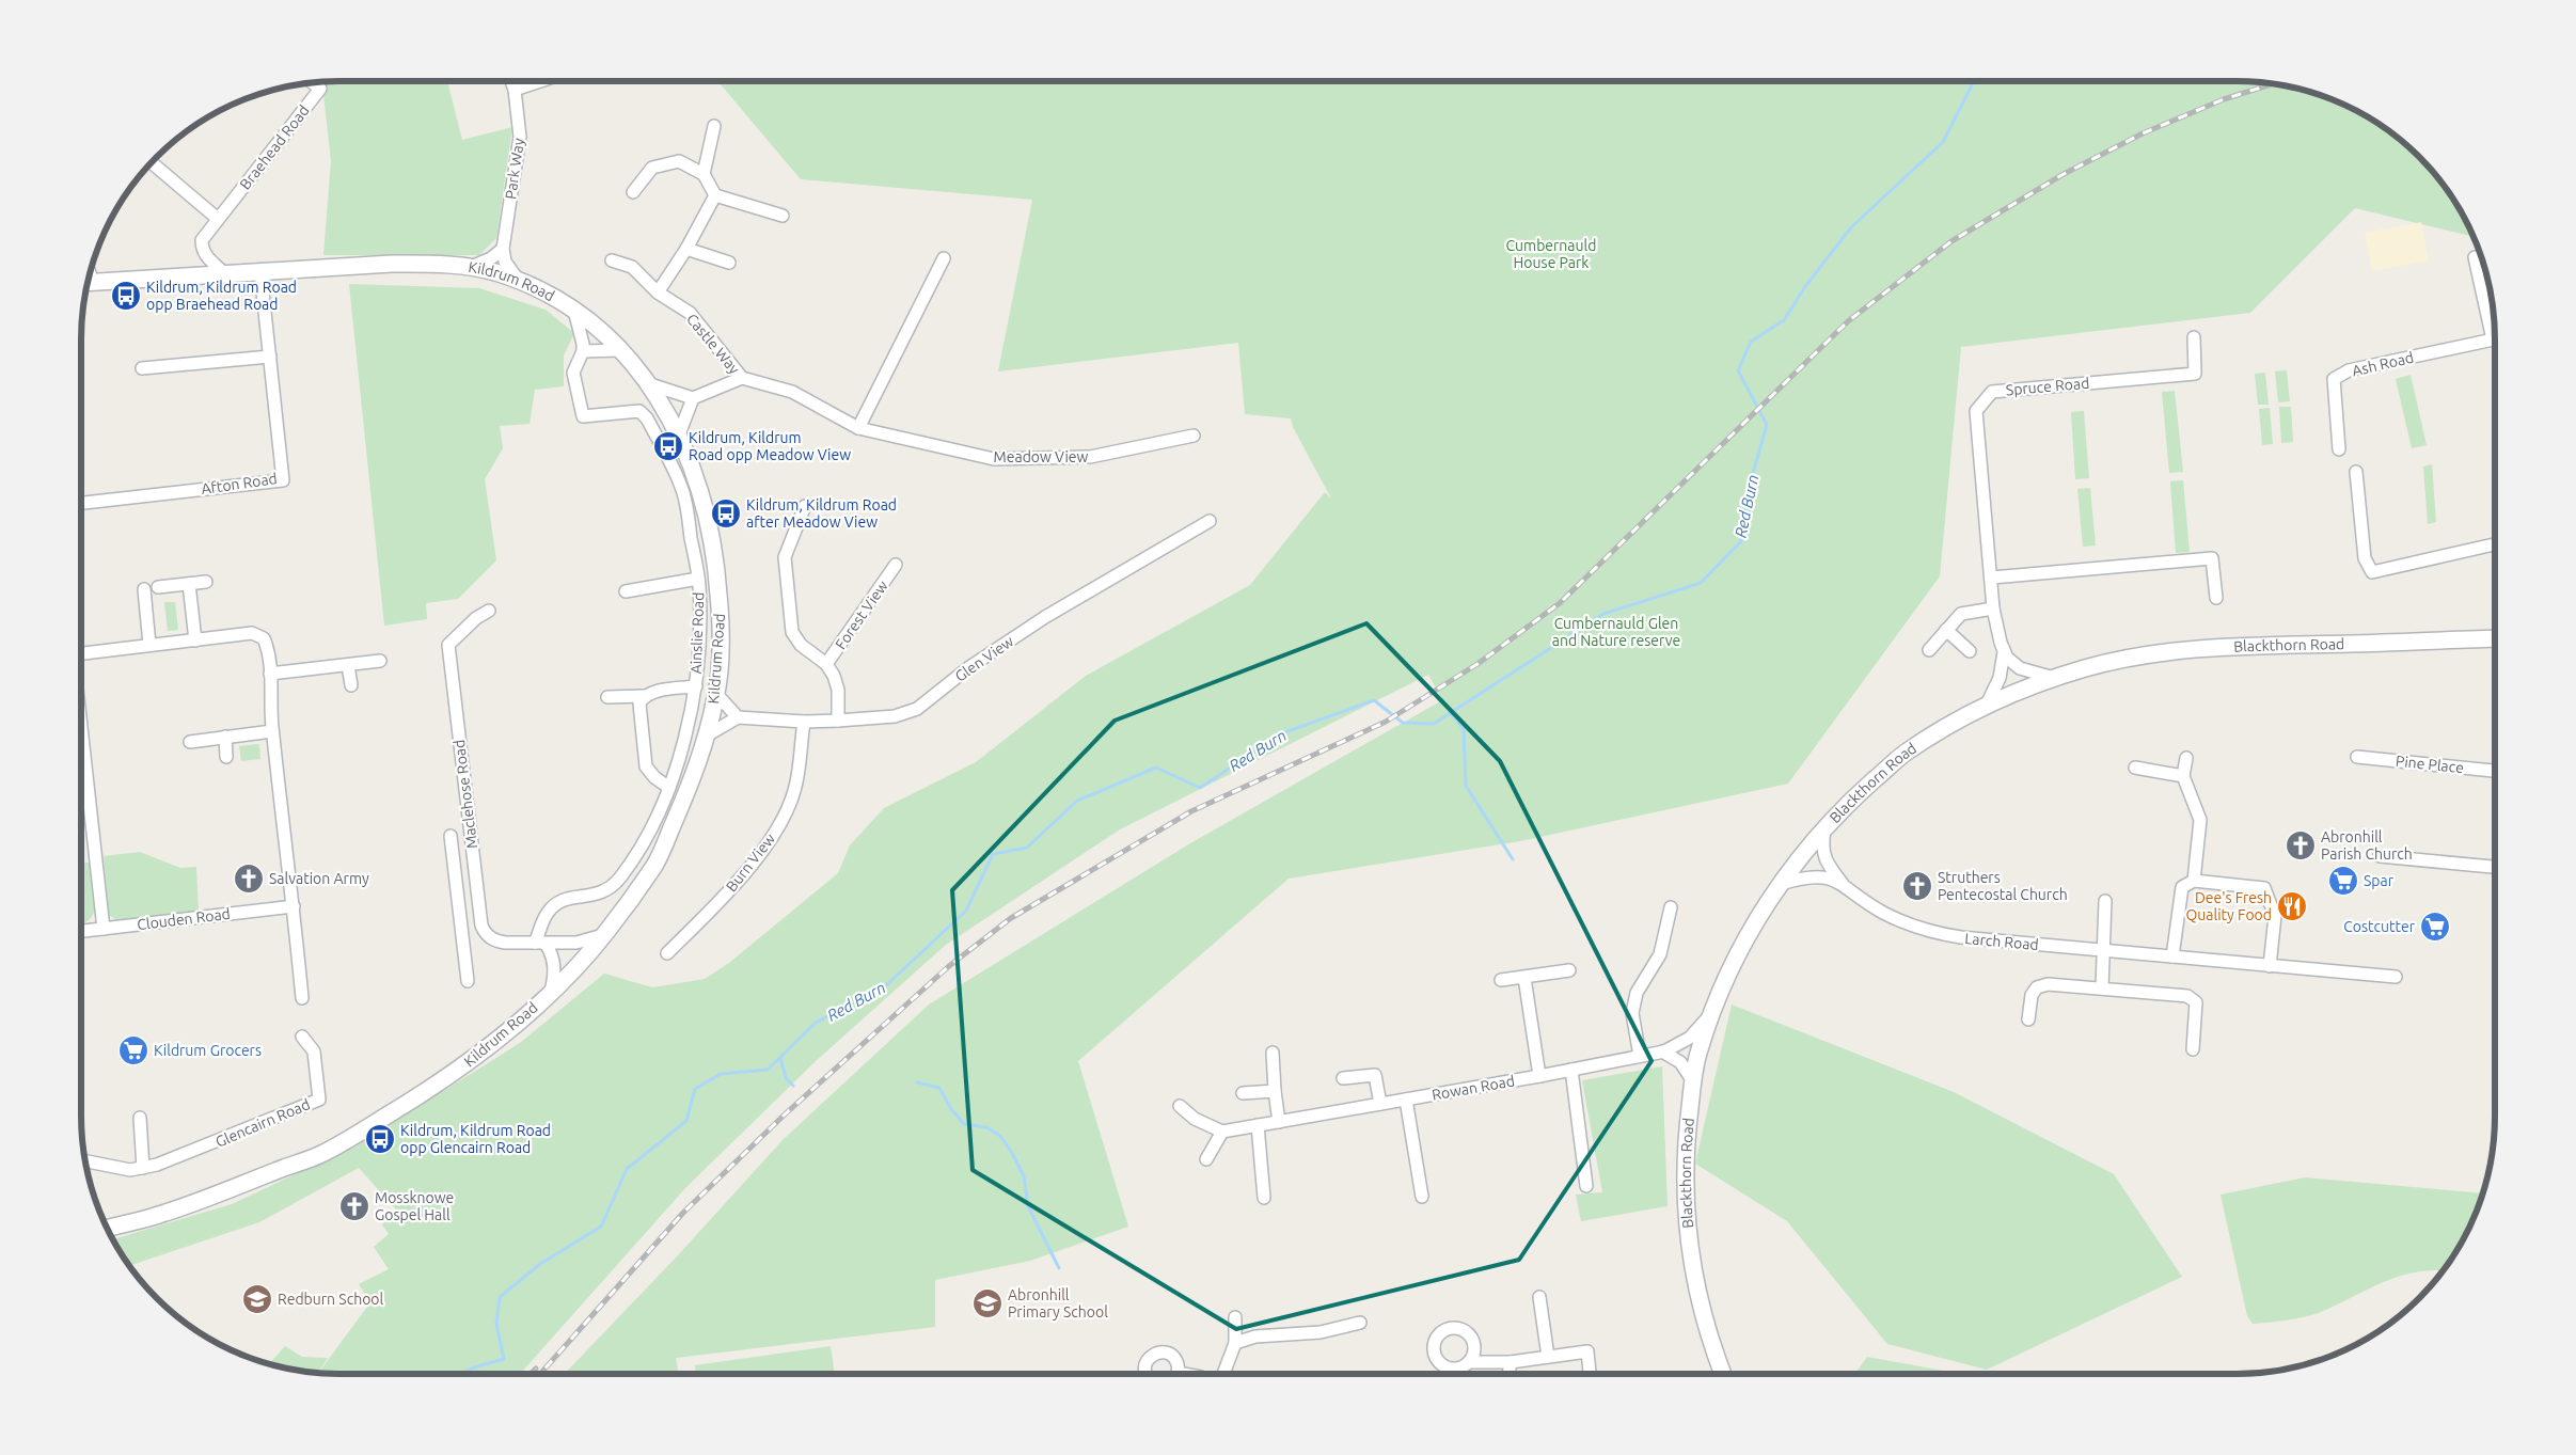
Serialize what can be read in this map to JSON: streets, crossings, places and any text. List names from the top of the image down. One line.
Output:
{"streets":{"street":["Braehead Road","Park Way","Kildrum Road","Castle Way","Ash Road","Spruce Road","Meadow View","Afton Road","Forest View","Ainslie Road","Blackthorn Road","Glen View","Pine Place","Maclehose Road","Burn View","Clouden Road","Larch Road","Rowan Road","Glencairn Road"]},"crossings":[["Braehead Road","Kildrum Road"],["Kildrum Road","Afton Road"],["Kildrum Road","Ainslie Road"],["Kildrum Road","Maclehose Road"],["Castle Way","Meadow View"],["Spruce Road","Blackthorn Road"],["Forest View","Glen View"],["Ainslie Road","Maclehose Road"],["Blackthorn Road","Larch Road"],["Blackthorn Road","Rowan Road"],["Glen View","Burn View"]],"water":["Red Burn"],"parks":["Cumbernauld House Park","Cumbernauld Glen and Nature reserve"],"places":{"bus stop":["Kildrum, Kildrum Road opp Braehead Road","Kildrum, Kildrum Road opp Meadow View","Kildrum, Kildrum Road after Meadow View","Kildrum, Kildrum Road opp Glencairn Road"],"church":["Abronhill Parish Church","Salvation Army","Struthers Pentecostal Church","Mossknowe Gospel Hall"],"supermarket":["Spar","Costcutter","Kildrum Grocers"],"restaurant":["Dee's Fresh Quality Food"],"school or university":["Redburn School","Abronhill Primary School"]}}
